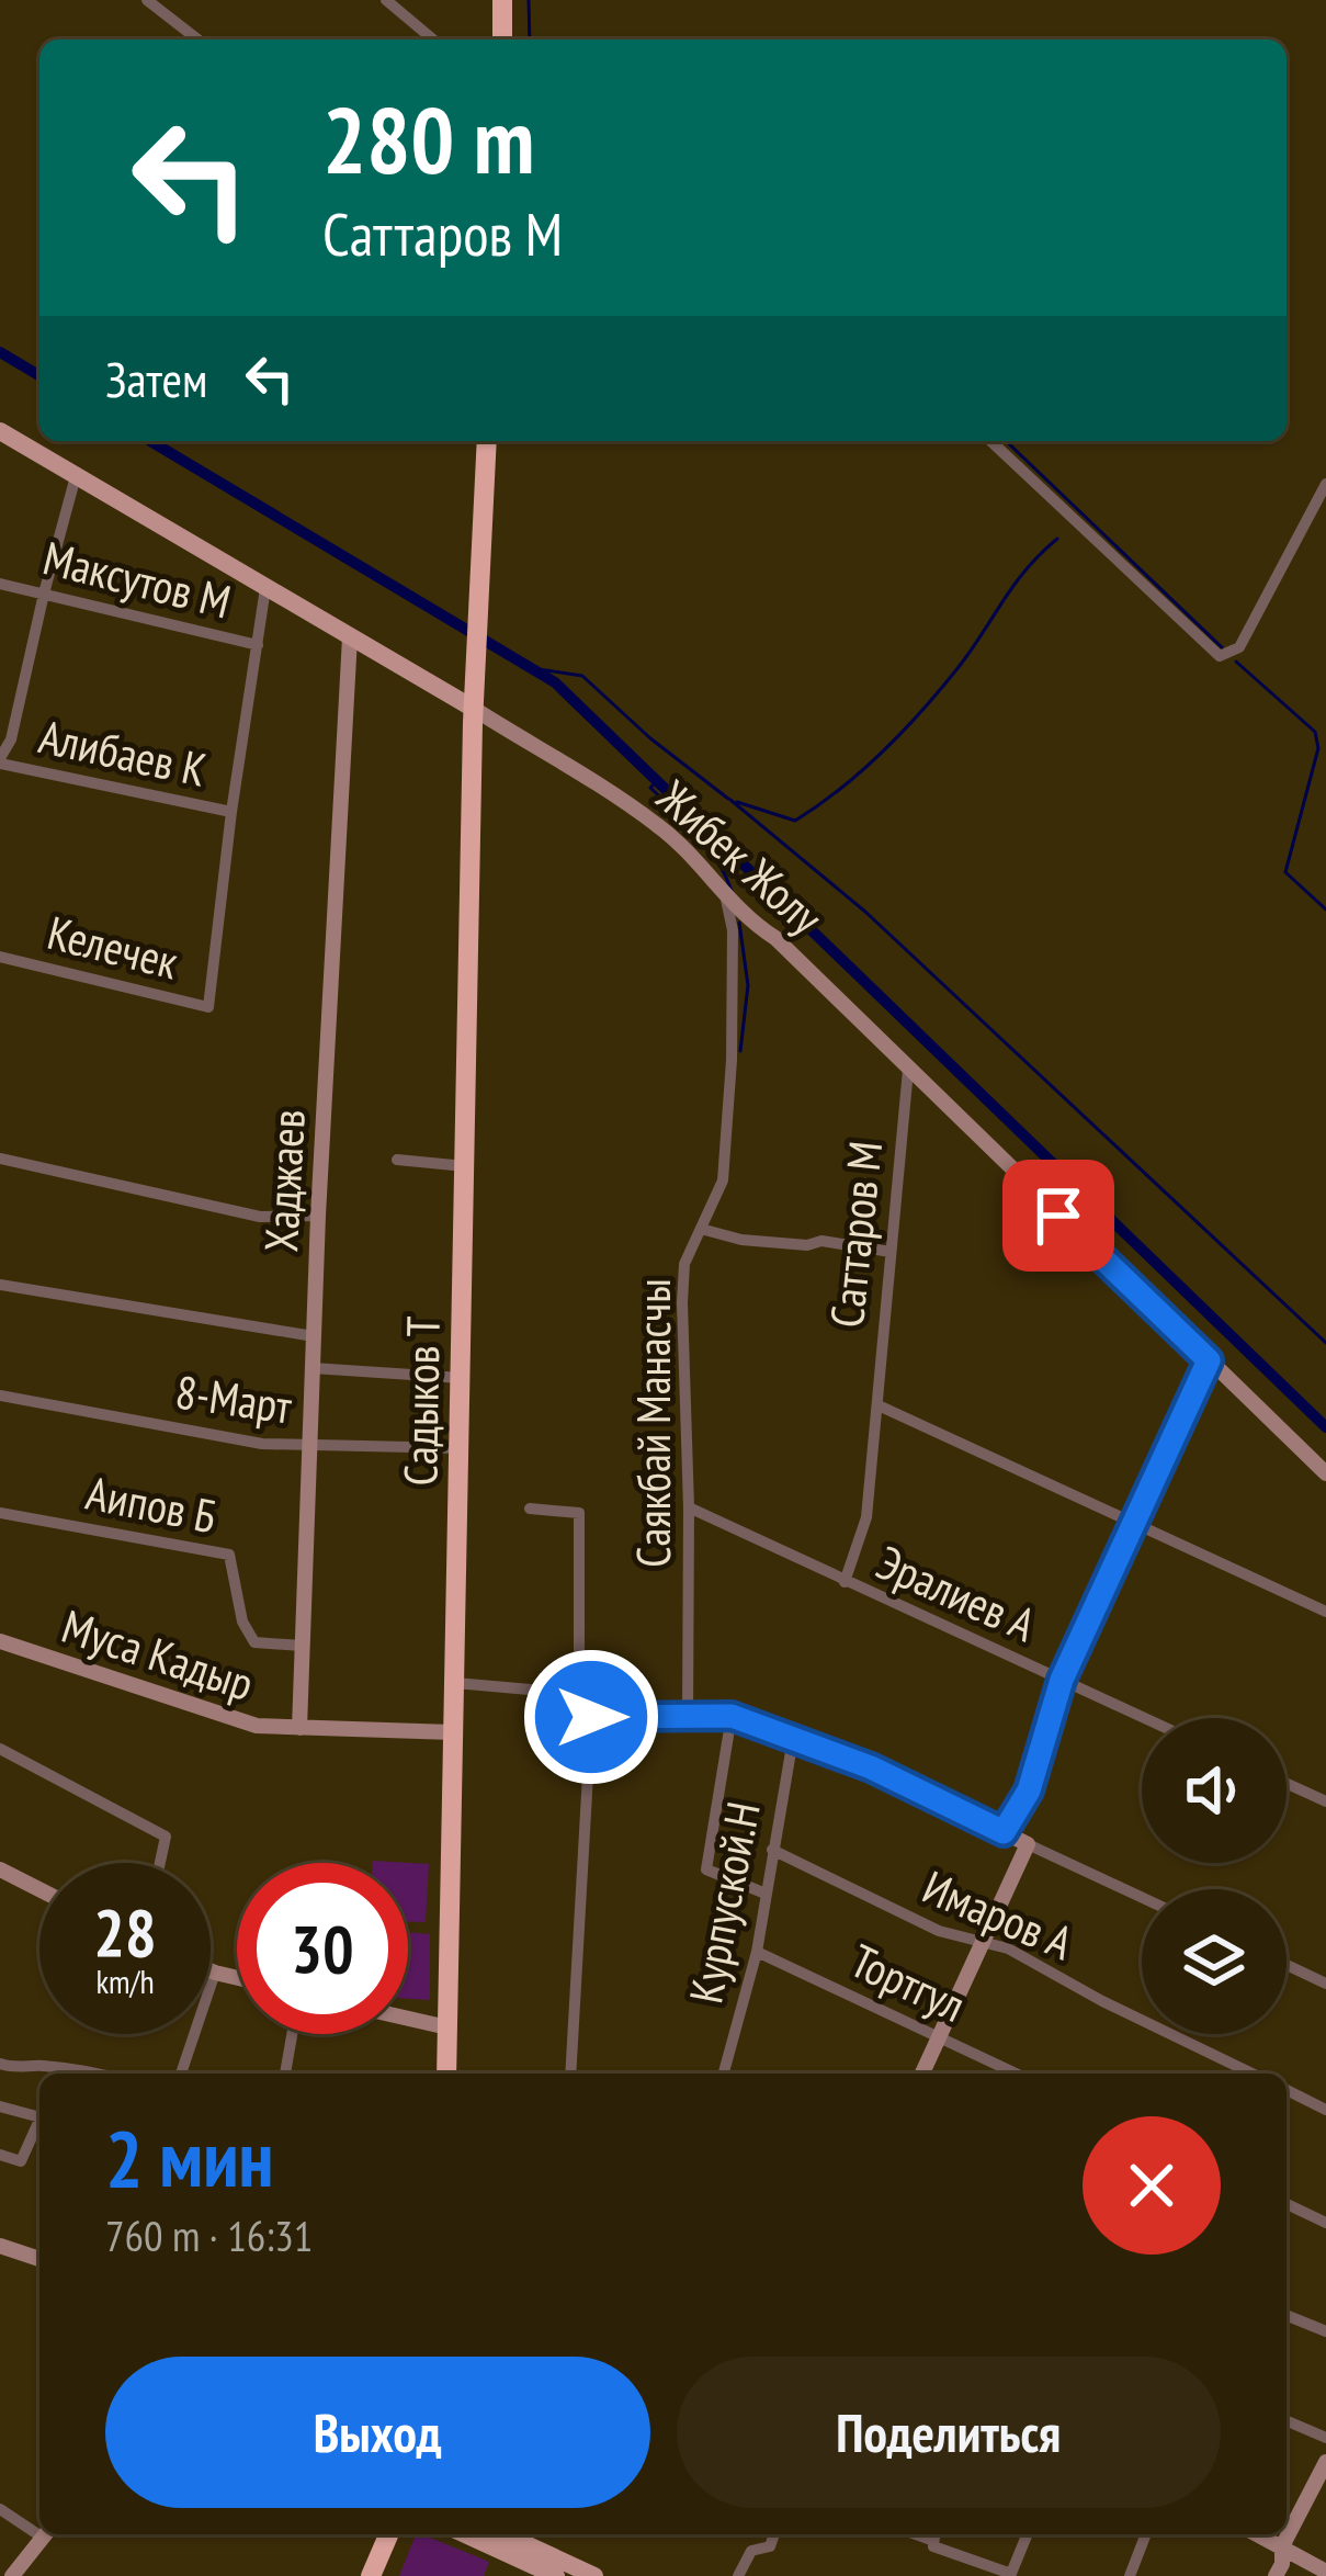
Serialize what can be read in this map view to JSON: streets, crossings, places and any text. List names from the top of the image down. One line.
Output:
{"streets":{"highway":["Садыков Т"],"main road":["Жибек Жолу"],"street":["Максутов М","Алибаев К","Келечек","Хаджаев","Саттаров М","8-Март","Саякбай Манасчы","Аипов Б","Эралиев А","Муса Кадыр","Курпуской.Н","Имаров А","Тортгул"]},"crossings":[["Алибаев К","Келечек"],["Жибек Жолу","Хаджаев"],["Жибек Жолу","Саттаров М"],["Жибек Жолу","Садыков Т"],["Жибек Жолу","Саякбай Манасчы"],["Хаджаев","8-Март"],["Хаджаев","Аипов Б"],["Хаджаев","Муса Кадыр"],["Саттаров М","Эралиев А"],["8-Март","Садыков Т"],["Садыков Т","Муса Кадыр"],["Саякбай Манасчы","Эралиев А"],["Курпуской.Н","Имаров А"],["Курпуской.Н","Тортгул"]],"page":{"turn":["280 m","Саттаров М"],"then":"Затем","speed":"28 km/h","limit":"30","heading":["2 мин","760 m · 16:31"],"buttons":["Выход","Поделиться"]}}
